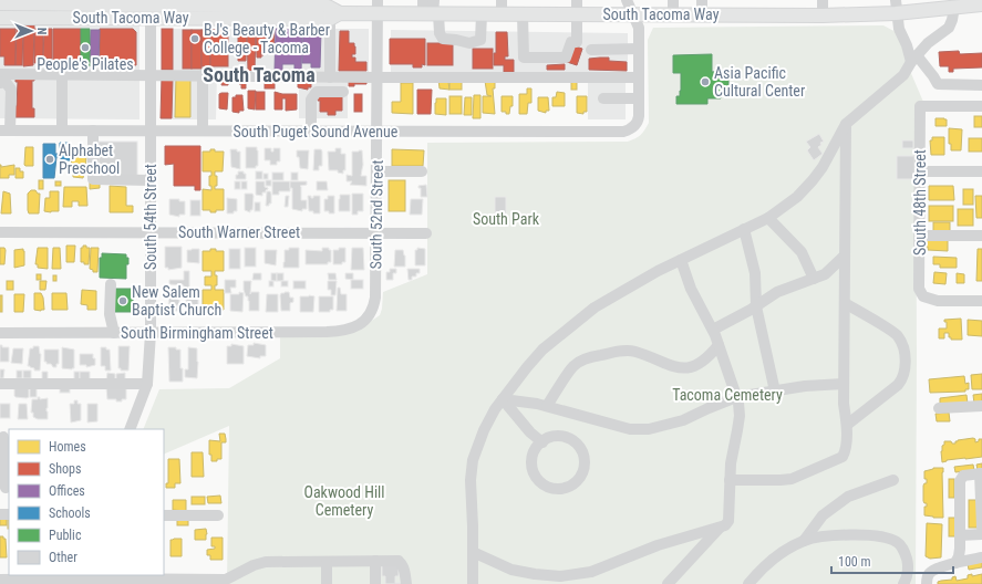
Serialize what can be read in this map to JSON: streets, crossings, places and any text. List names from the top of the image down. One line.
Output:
{"streets":{"main road":["South Tacoma Way"],"street":["South Puget Sound Avenue","South 48th Street","South 52nd Street","South 54th Street","South Warner Street","South Birmingham Street"]},"crossings":[["South Tacoma Way","South 52nd Street"],["South Tacoma Way","South 54th Street"],["South Puget Sound Avenue","South 52nd Street"],["South Puget Sound Avenue","South 54th Street"],["South 52nd Street","South Warner Street"],["South 52nd Street","South Birmingham Street"],["South 54th Street","South Warner Street"],["South 54th Street","South Birmingham Street"]],"districts":["South Tacoma"],"parks":["South Park","Tacoma Cemetery","Oakwood Hill Cemetery"],"places":["BJ's Beauty & Barber College - Tacoma","People's Pilates","Asia Pacific Cultural Center","Alphabet Preschool","New Salem Baptist Church"],"legend":["Homes","Shops","Offices","Schools","Public","Other"],"scale_bar":"100 m","north":"right"}
